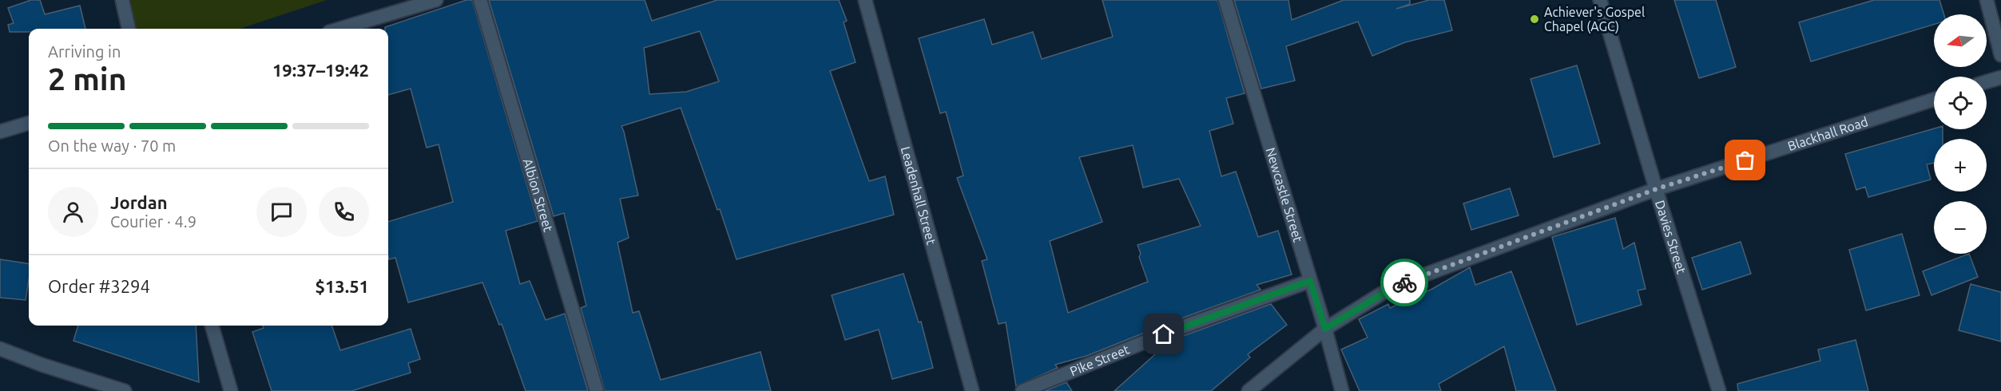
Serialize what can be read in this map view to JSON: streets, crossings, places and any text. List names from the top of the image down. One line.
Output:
{"streets":{"street":["Blackhall Road","Albion Street","Leadenhall Street","Newcastle Street","Davies Street","Pike Street"]},"crossings":[["Blackhall Road","Newcastle Street"],["Blackhall Road","Davies Street"],["Newcastle Street","Pike Street"]],"places":["Achiever's Gospel Chapel (AGC)"],"north":"left","page":{"map_buttons":["+","−"],"heading":["2 min","Arriving in","19:37–19:42"],"panel":["Jordan","Courier · 4.9","Order #3294","$13.51"],"bar":"On the way · 70 m"}}
